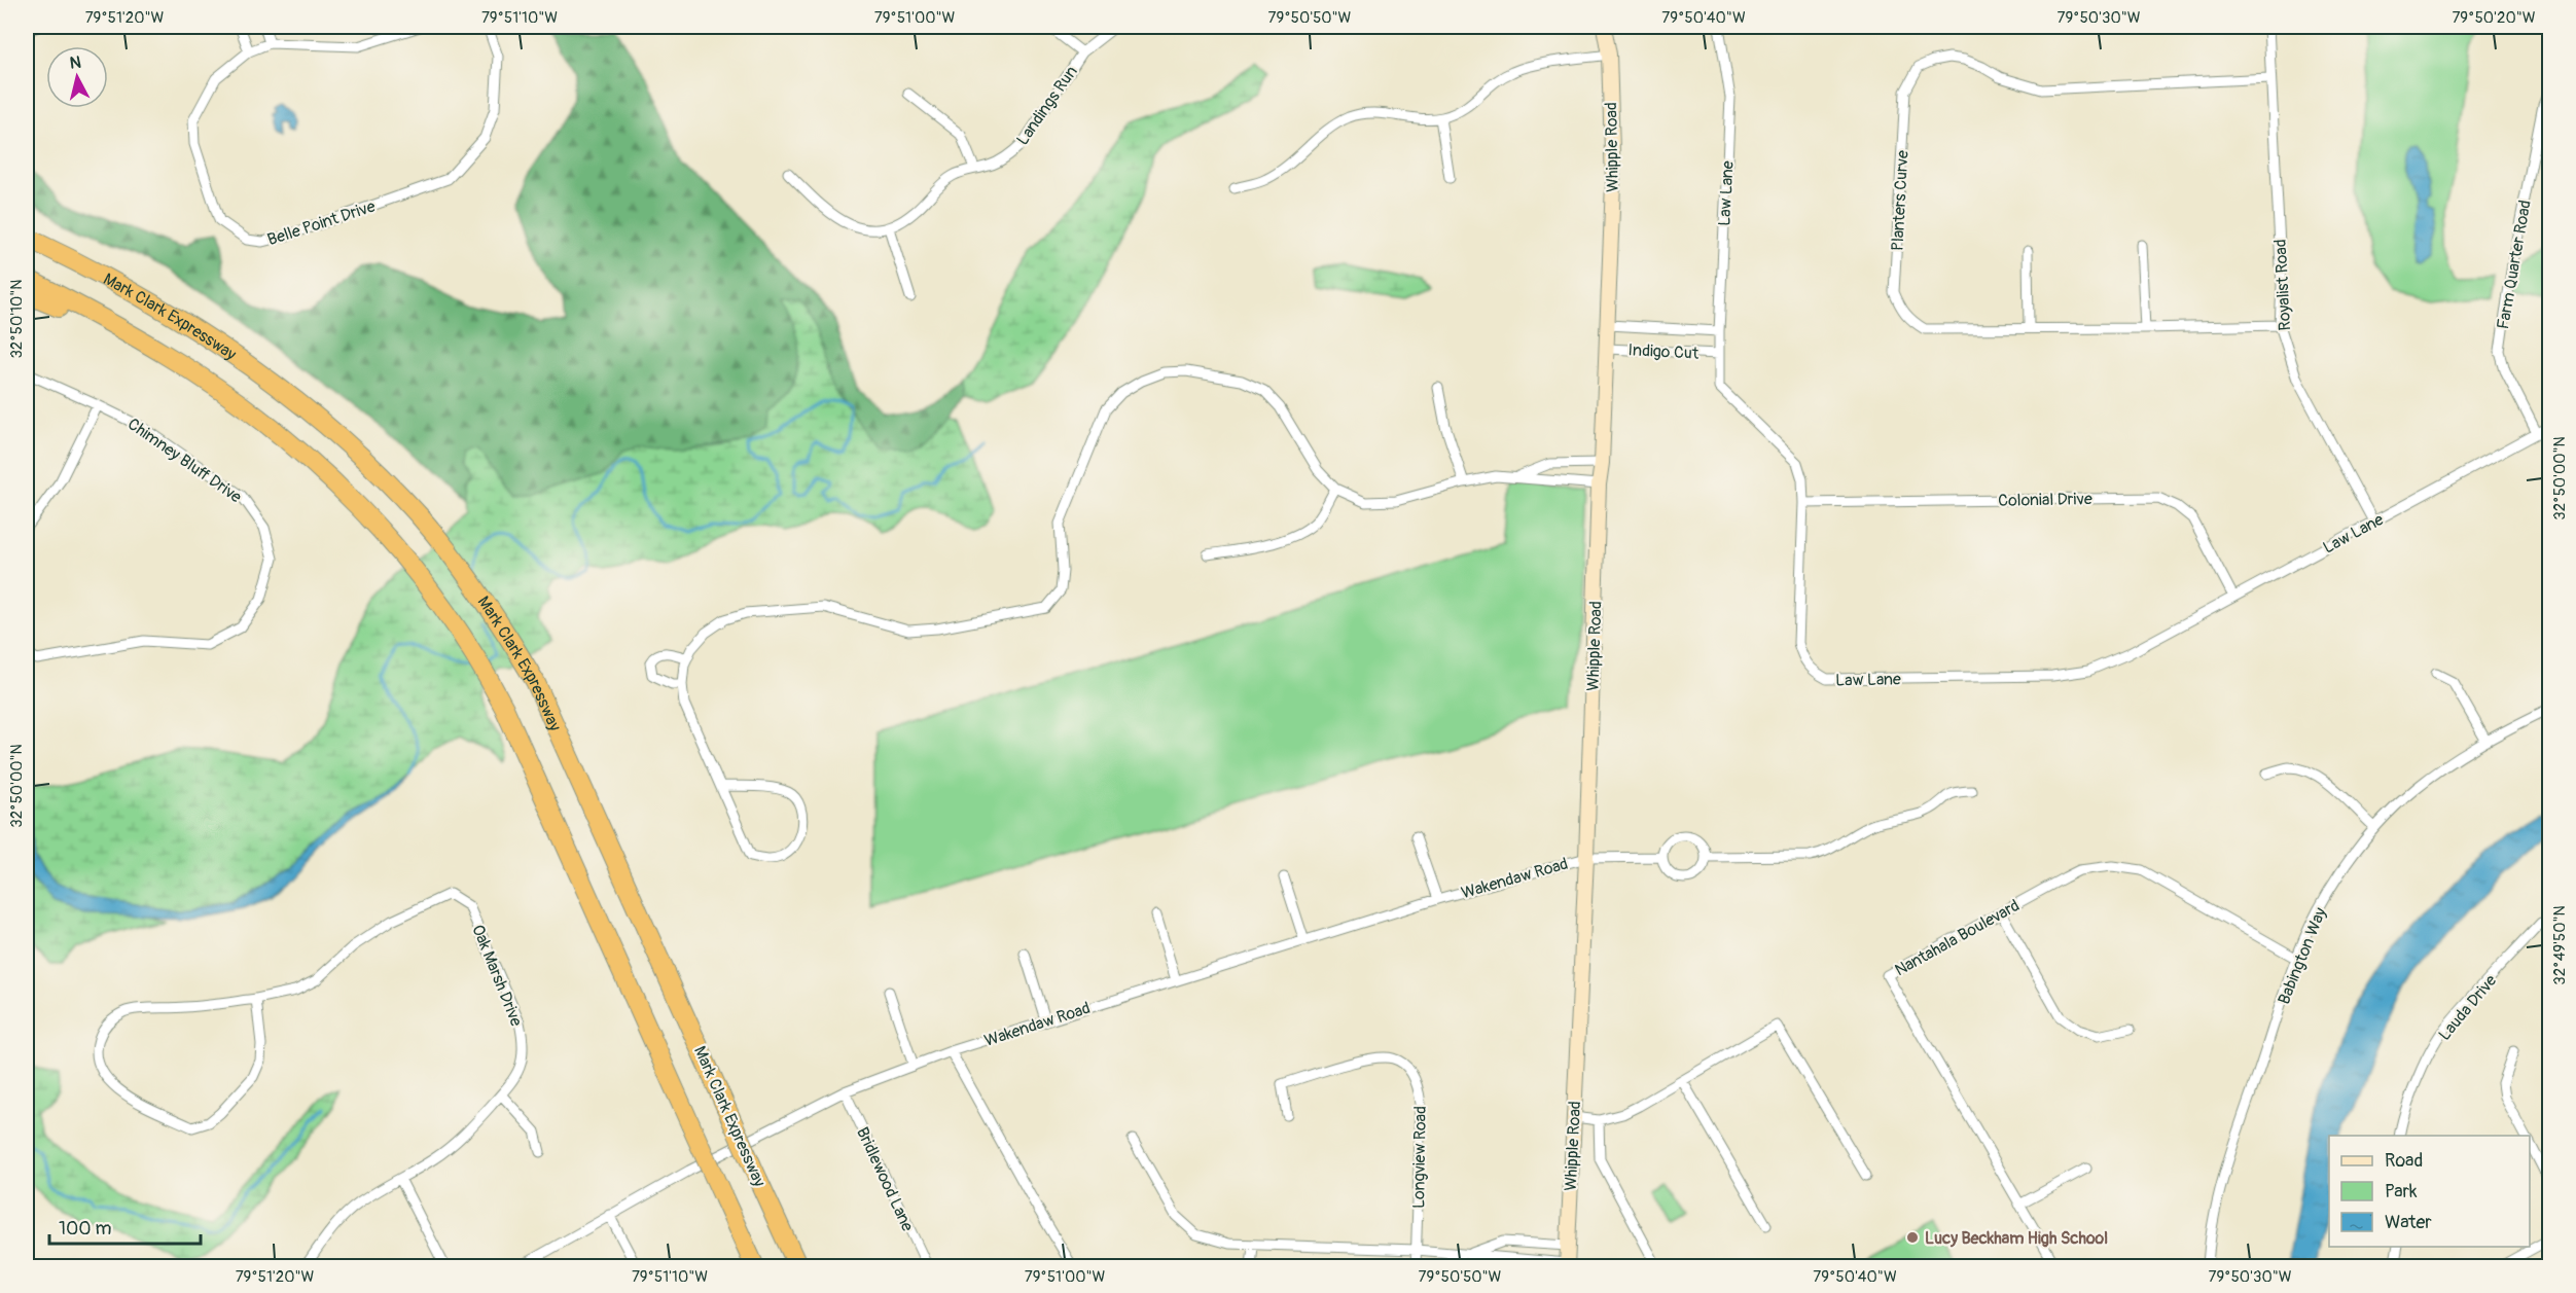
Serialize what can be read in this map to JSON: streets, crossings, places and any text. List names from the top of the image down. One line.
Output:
{"streets":{"highway":["Mark Clark Expressway"],"main road":["Whipple Road"],"street":["Landings Run","Law Lane","Planters Curve","Belle Point Drive","Farm Quarter Road","Royalist Road","Indigo Cut","Chimney Bluff Drive","Colonial Drive","Wakendaw Road","Nantahala Boulevard","Babington Way","Oak Marsh Drive","Lauda Drive","Longview Road","Bridlewood Lane"]},"crossings":[["Whipple Road","Indigo Cut"],["Whipple Road","Wakendaw Road"],["Law Lane","Farm Quarter Road"],["Law Lane","Royalist Road"],["Law Lane","Indigo Cut"],["Law Lane","Colonial Drive"],["Planters Curve","Royalist Road"],["Wakendaw Road","Bridlewood Lane"],["Nantahala Boulevard","Babington Way"]],"places":["Lucy Beckham High School"],"legend":["Road","Park","Water"],"scale_bar":"100 m","north":"top","coordinates":["79°51'20\"W","79°51'10\"W","79°51'00\"W","79°50'50\"W","79°50'40\"W","79°50'30\"W","79°50'20\"W","32°50'10\"N","32°50'00\"N","32°49'50\"N"]}
